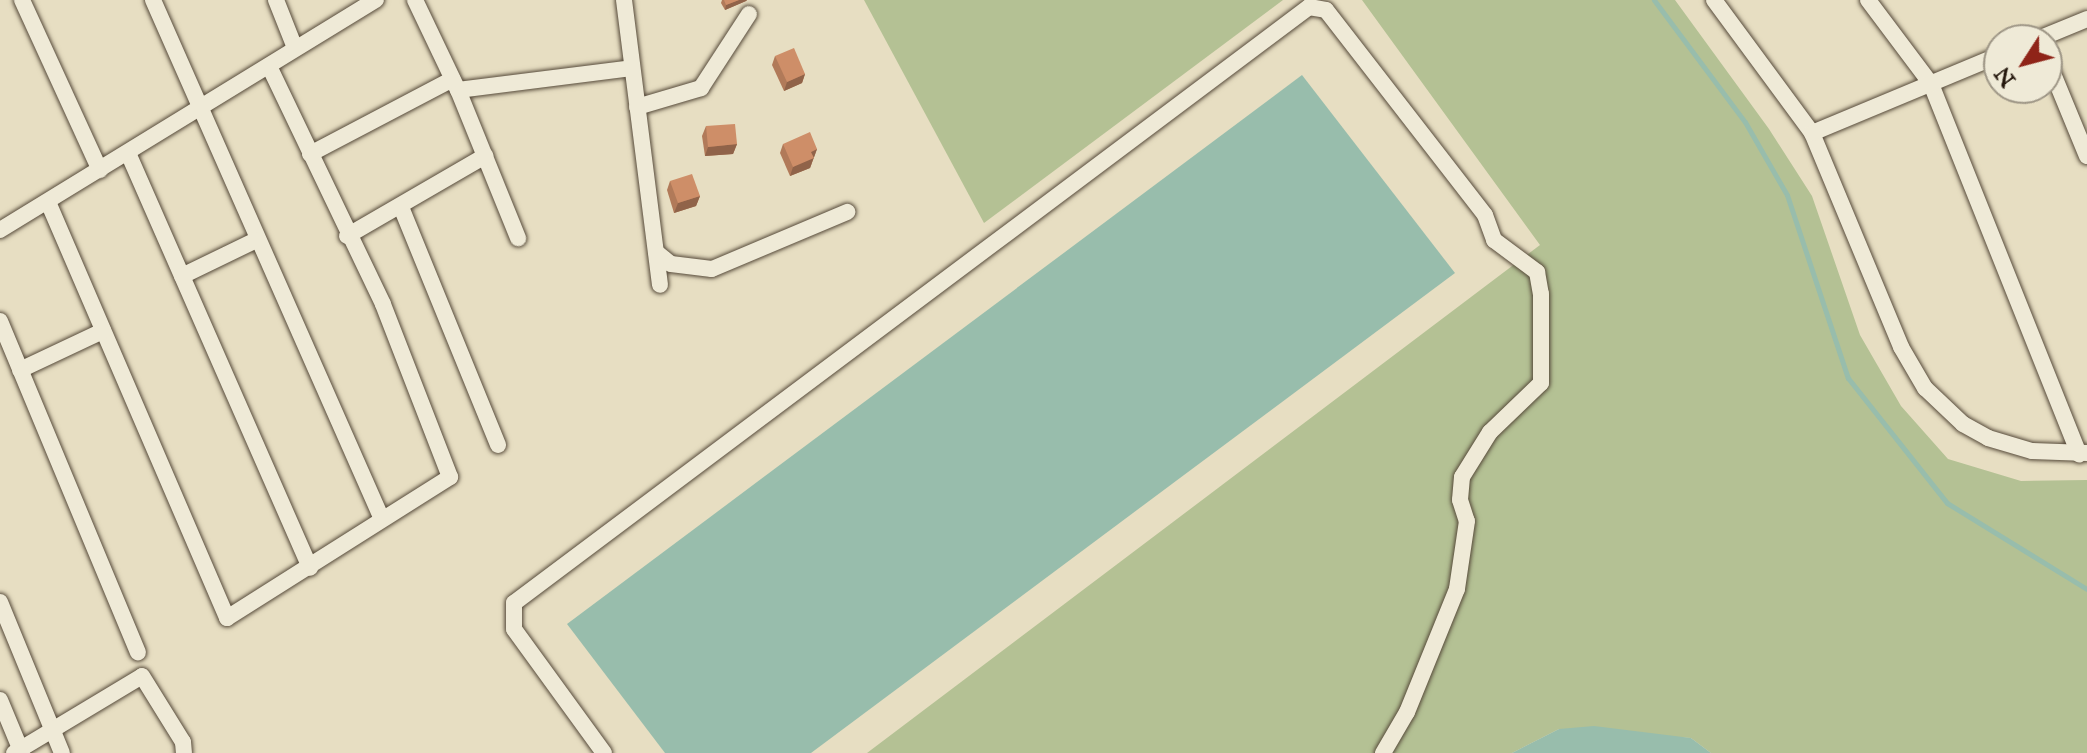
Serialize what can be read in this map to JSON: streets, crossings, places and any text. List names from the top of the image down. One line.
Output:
{"north":"bottom left"}
